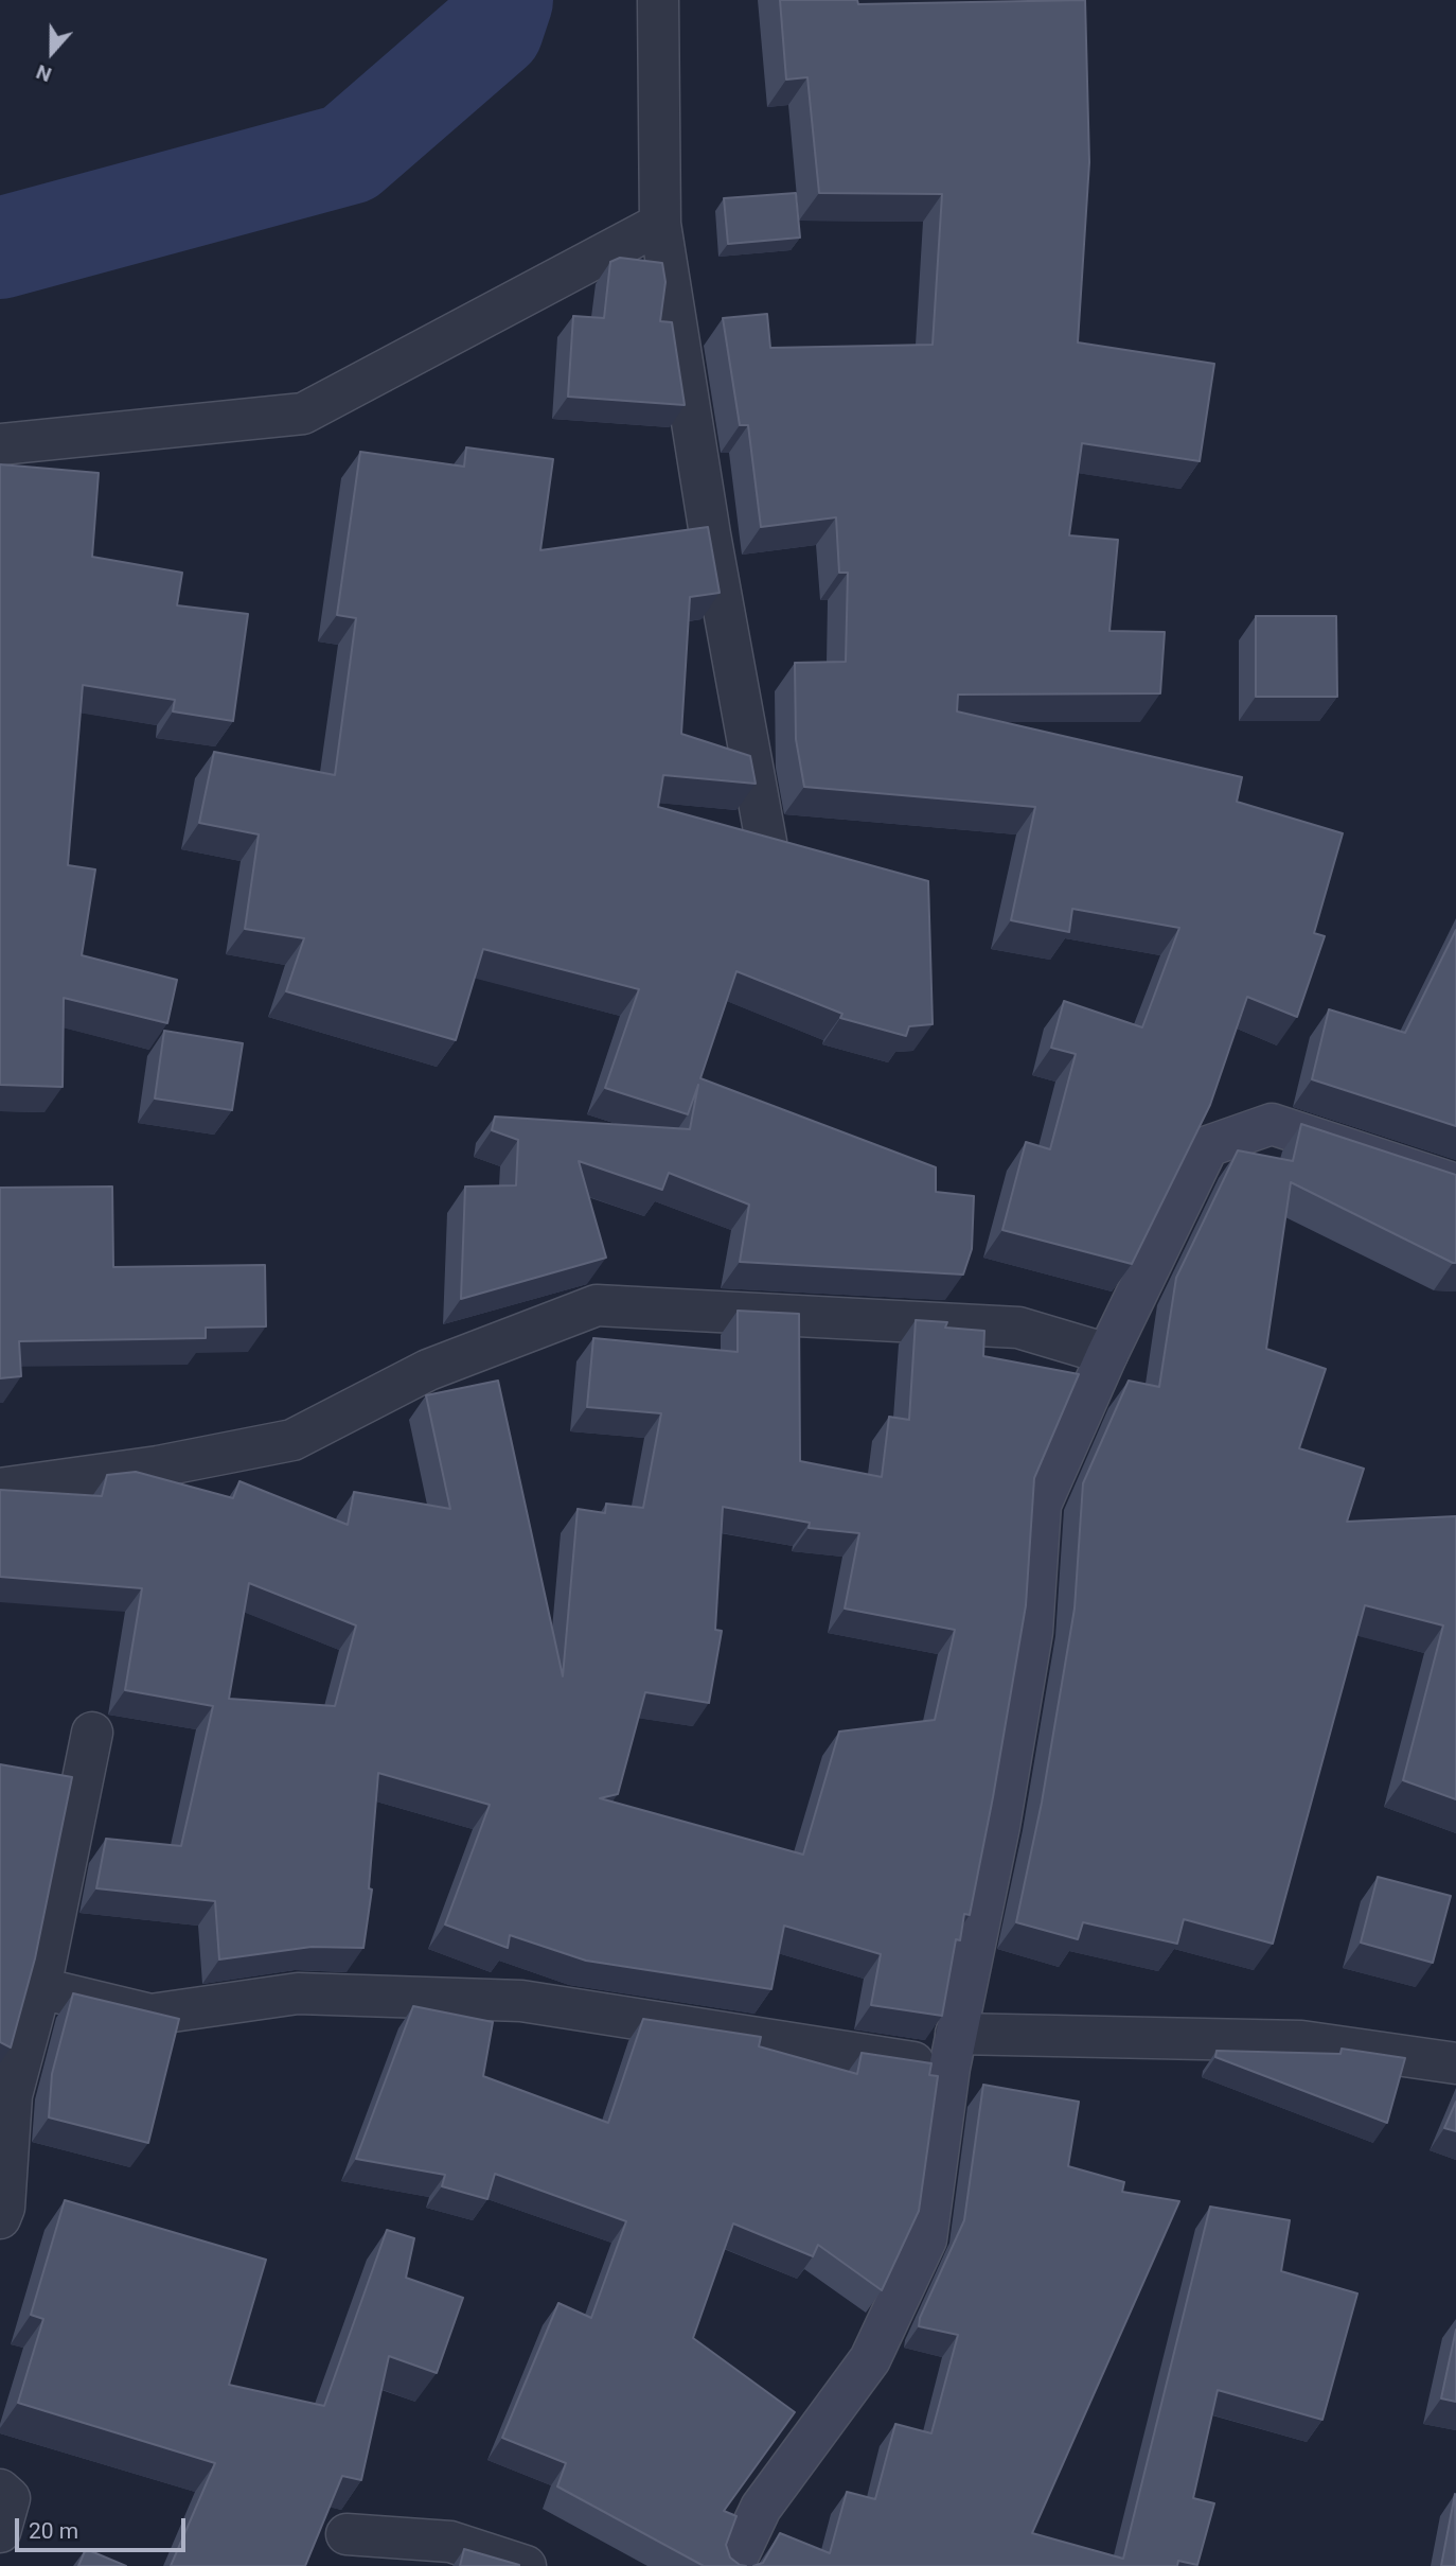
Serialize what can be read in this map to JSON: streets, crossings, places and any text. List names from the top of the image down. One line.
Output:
{"scale_bar":"20 m","north":"bottom"}
